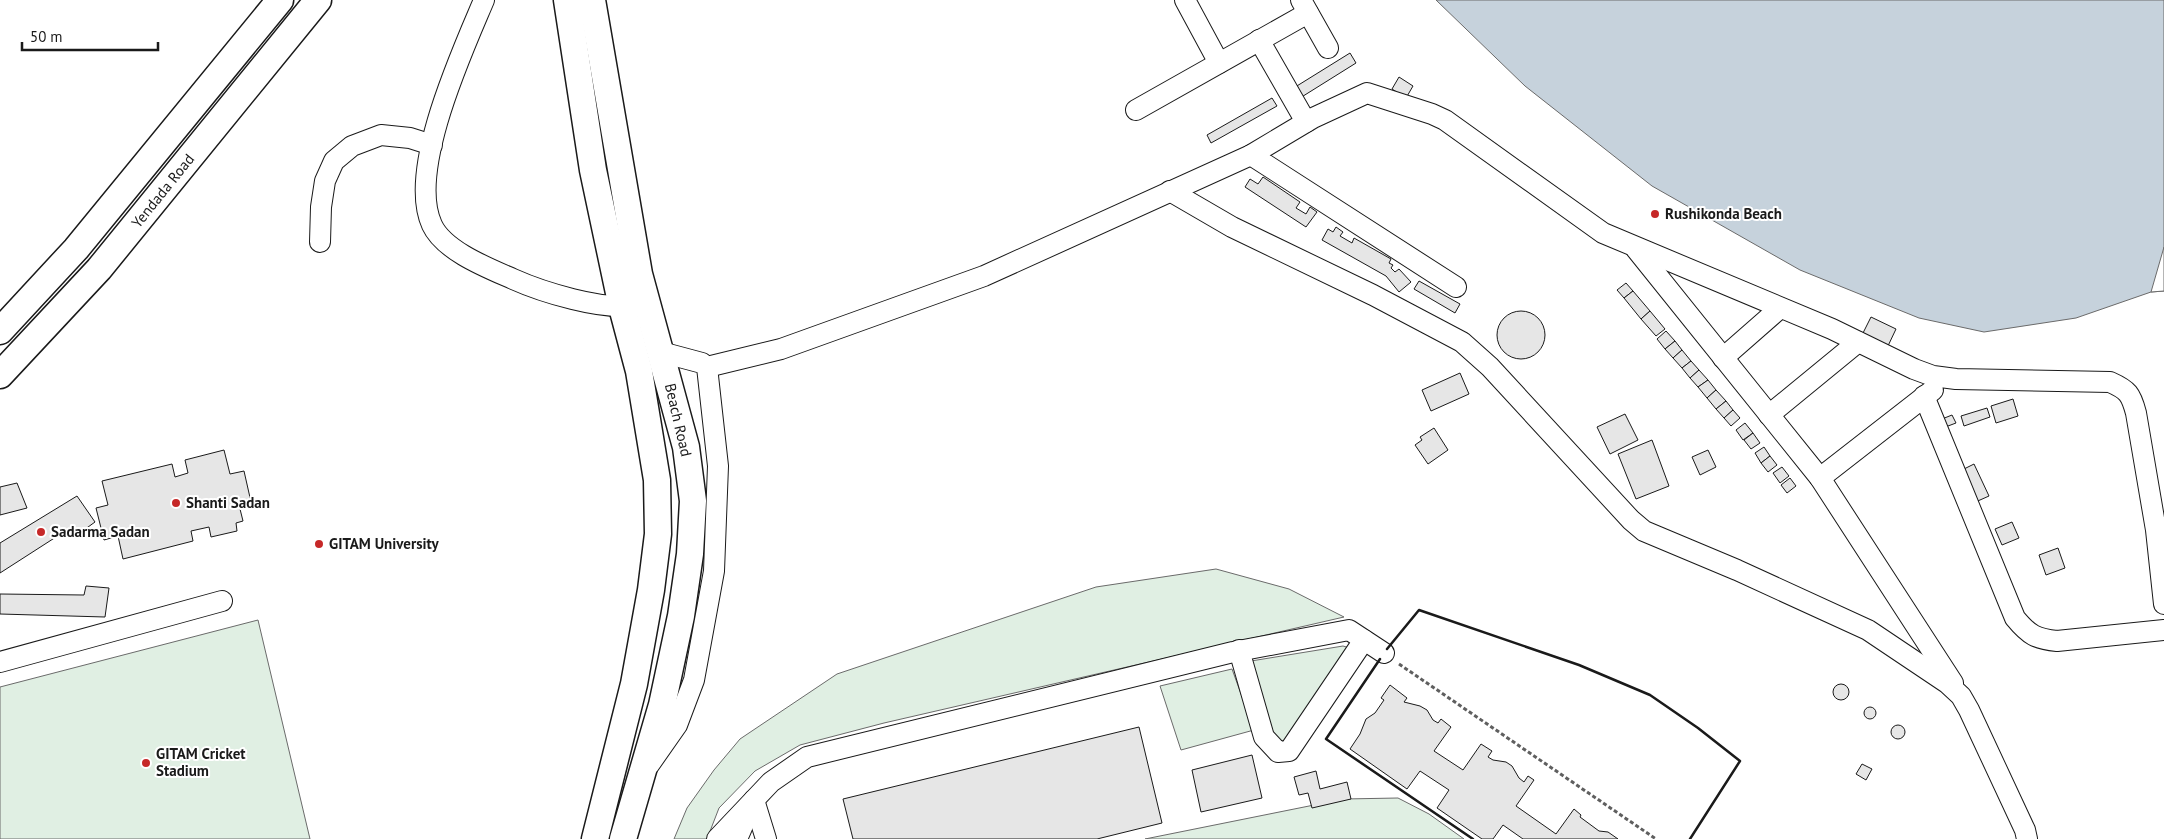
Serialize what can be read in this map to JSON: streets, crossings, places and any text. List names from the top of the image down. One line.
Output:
{"streets":{"main road":["Yendada Road","Beach Road"]},"places":["Rushikonda Beach","Shanti Sadan","Sadarma Sadan","GITAM University","GITAM Cricket Stadium"],"scale_bar":"50 m"}
